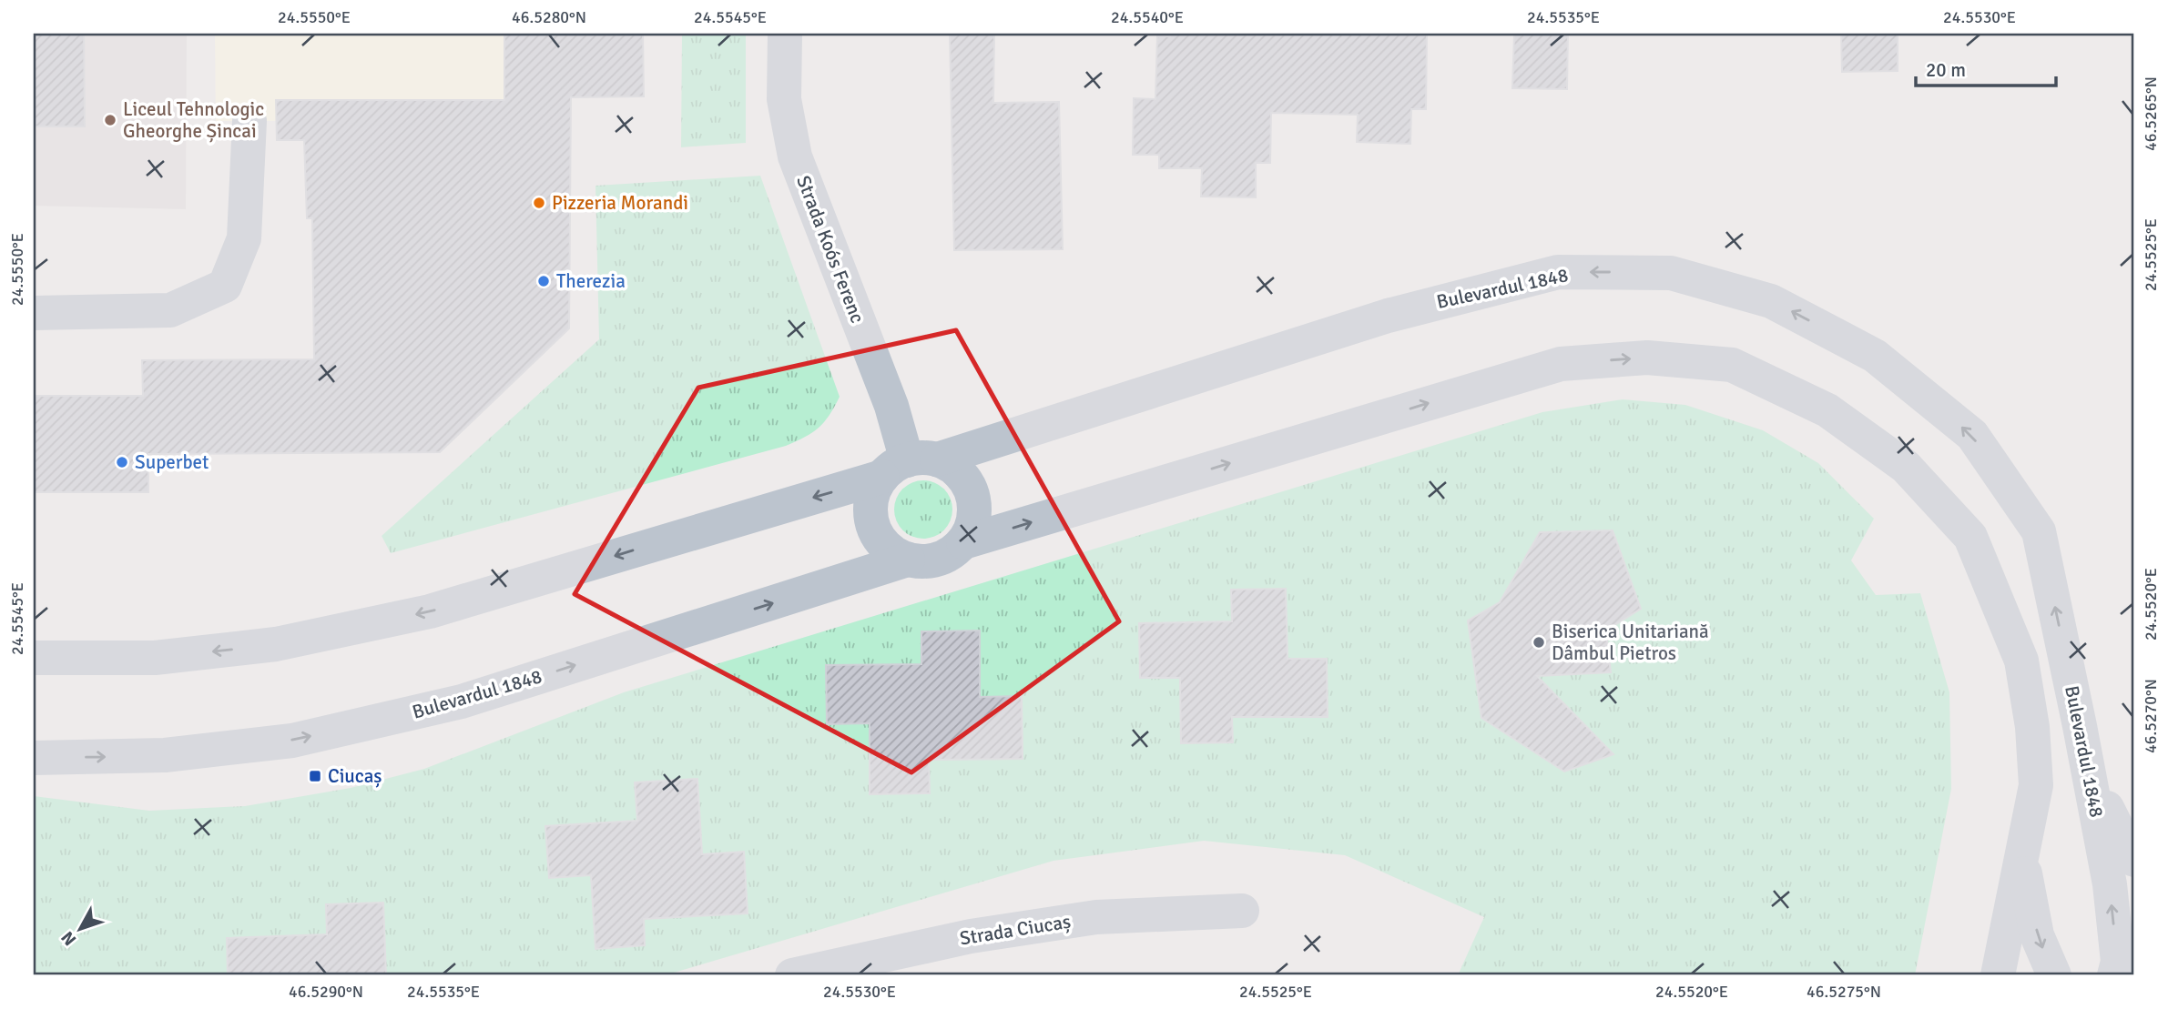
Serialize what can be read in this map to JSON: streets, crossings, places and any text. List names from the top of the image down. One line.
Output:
{"streets":{"street":["Strada Koós Ferenc","Bulevardul 1848","Strada Ciucaș"]},"crossings":[["Strada Koós Ferenc","Bulevardul 1848"]],"places":{"other":["Liceul Tehnologic Gheorghe Șincai","Pizzeria Morandi","Therezia","Superbet","Biserica Unitariană Dâmbul Pietros"],"transit":["Ciucaș"]},"scale_bar":"20 m","north":"bottom left","coordinates":["24.5550°E","46.5280°N","24.5545°E","24.5540°E","24.5535°E","24.5530°E","46.5265°N","24.5525°E","24.5520°E","46.5270°N","46.5290°N","46.5275°N"]}
